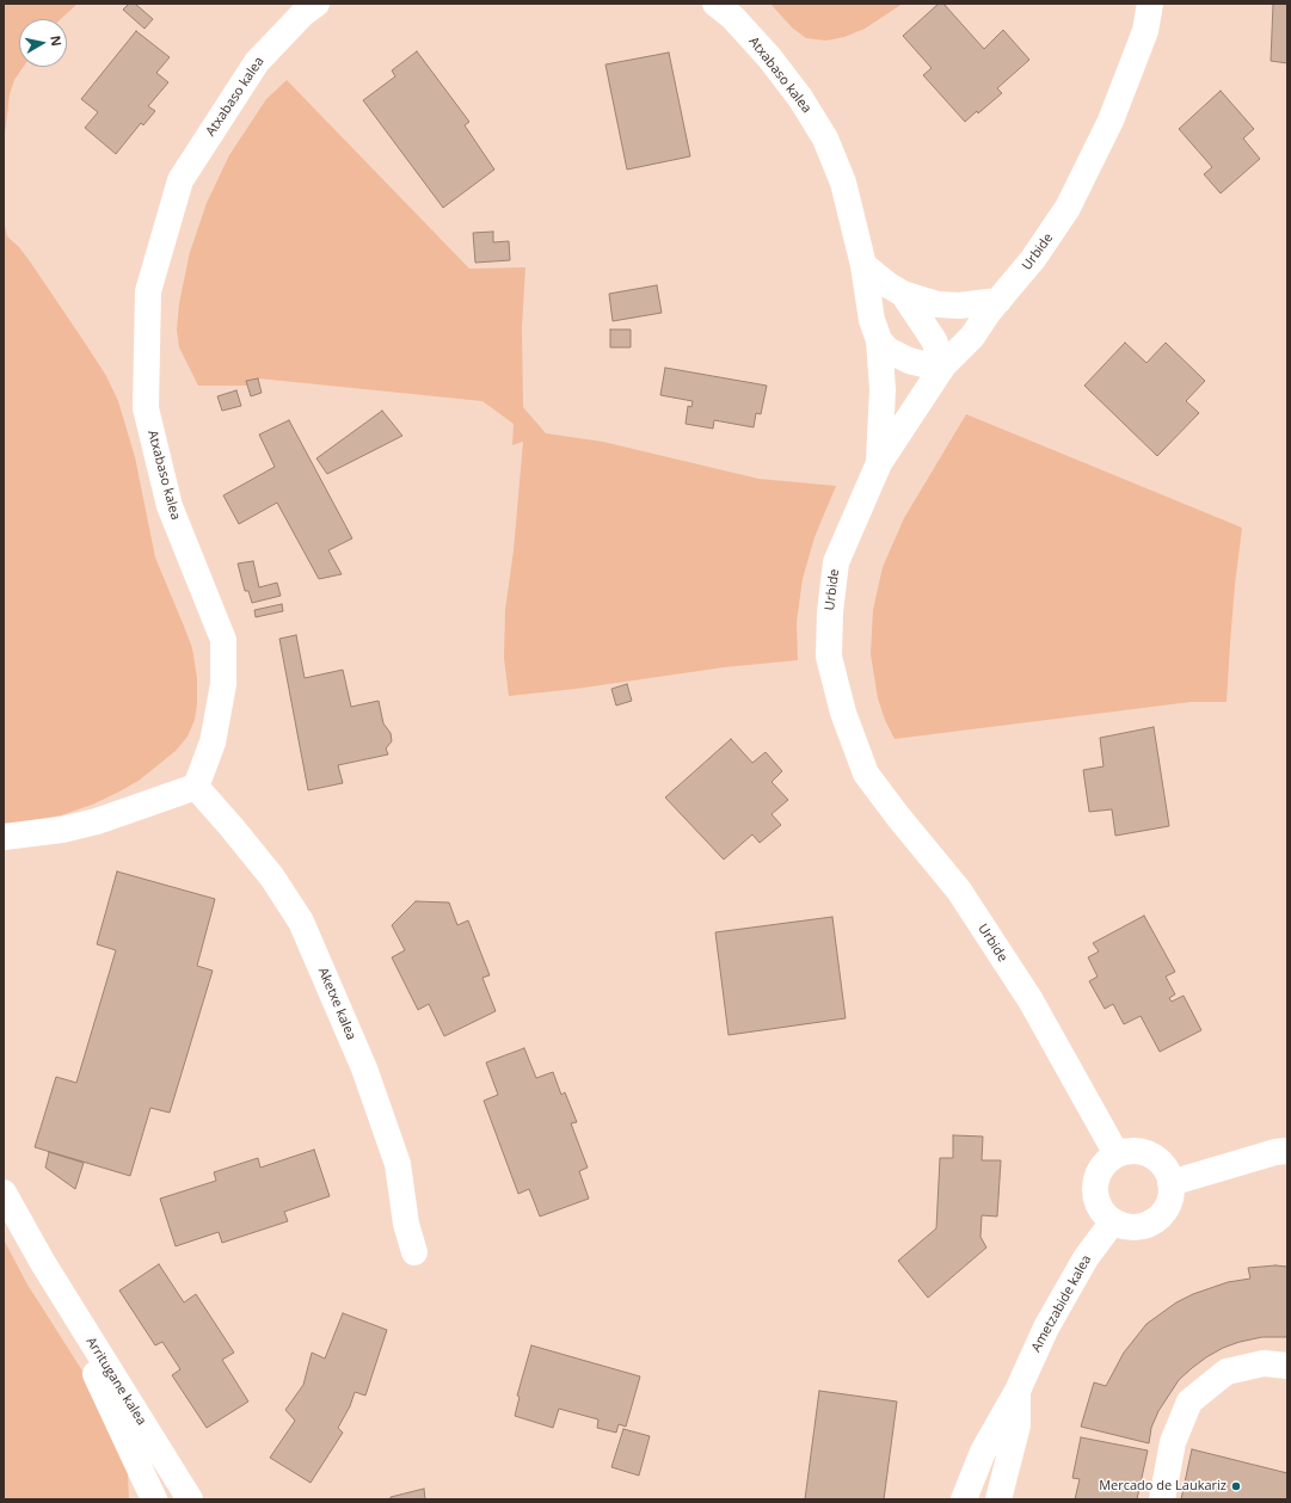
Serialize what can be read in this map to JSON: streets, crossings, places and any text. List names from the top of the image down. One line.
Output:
{"streets":{"street":["Atxabaso kalea","Urbide","Aketxe kalea","Ametzabide kalea","Arritugane kalea"]},"crossings":[["Atxabaso kalea","Urbide"],["Atxabaso kalea","Aketxe kalea"],["Urbide","Ametzabide kalea"]],"places":["Mercado de Laukariz"],"north":"right"}
